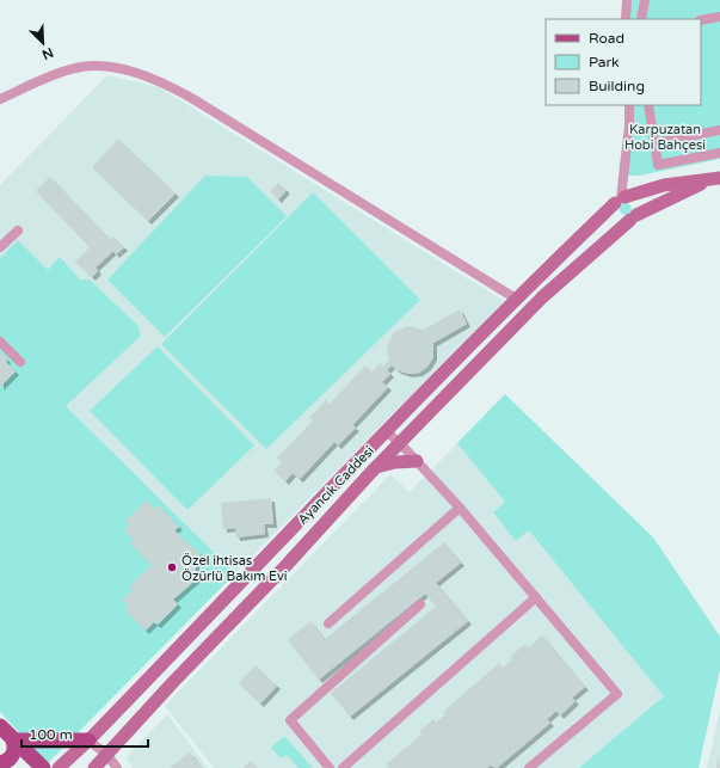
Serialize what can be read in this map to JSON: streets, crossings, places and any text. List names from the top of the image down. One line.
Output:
{"streets":{"street":["Ayancık Caddesi"]},"parks":["Karpuzatan Hobi Bahçesi"],"places":["Özel ihtisas Özürlü Bakım Evi"],"legend":["Road","Park","Building"],"scale_bar":"100 m","north":"bottom right"}
